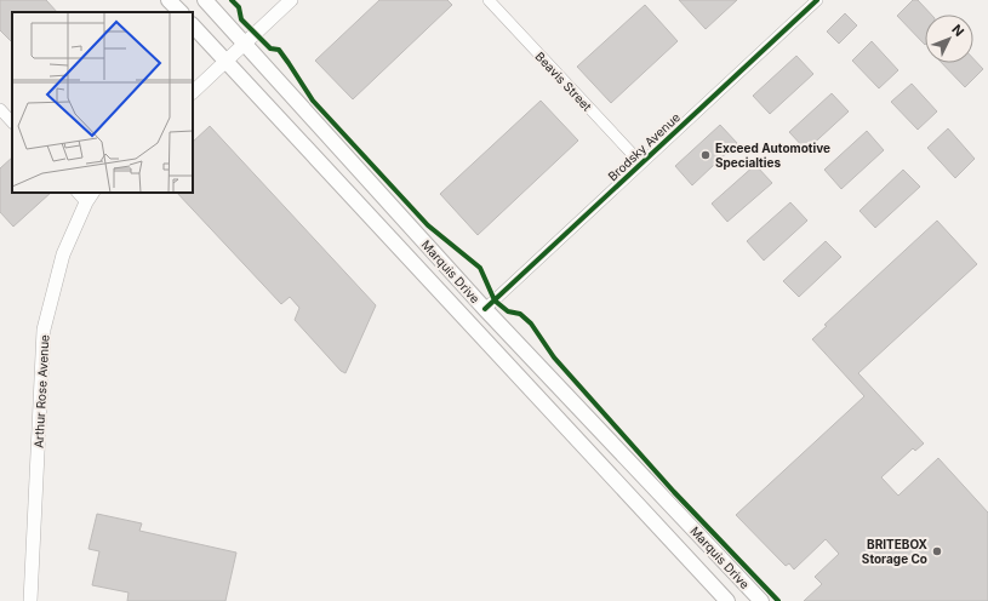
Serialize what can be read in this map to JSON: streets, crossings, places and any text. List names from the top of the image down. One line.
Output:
{"streets":{"main road":["Marquis Drive"],"street":["Beavis Street","Brodsky Avenue","Arthur Rose Avenue"]},"crossings":[["Beavis Street","Brodsky Avenue"],["Brodsky Avenue","Marquis Drive"]],"places":["Exceed Automotive Specialties","BRITEBOX Storage Co"],"north":"top right"}
